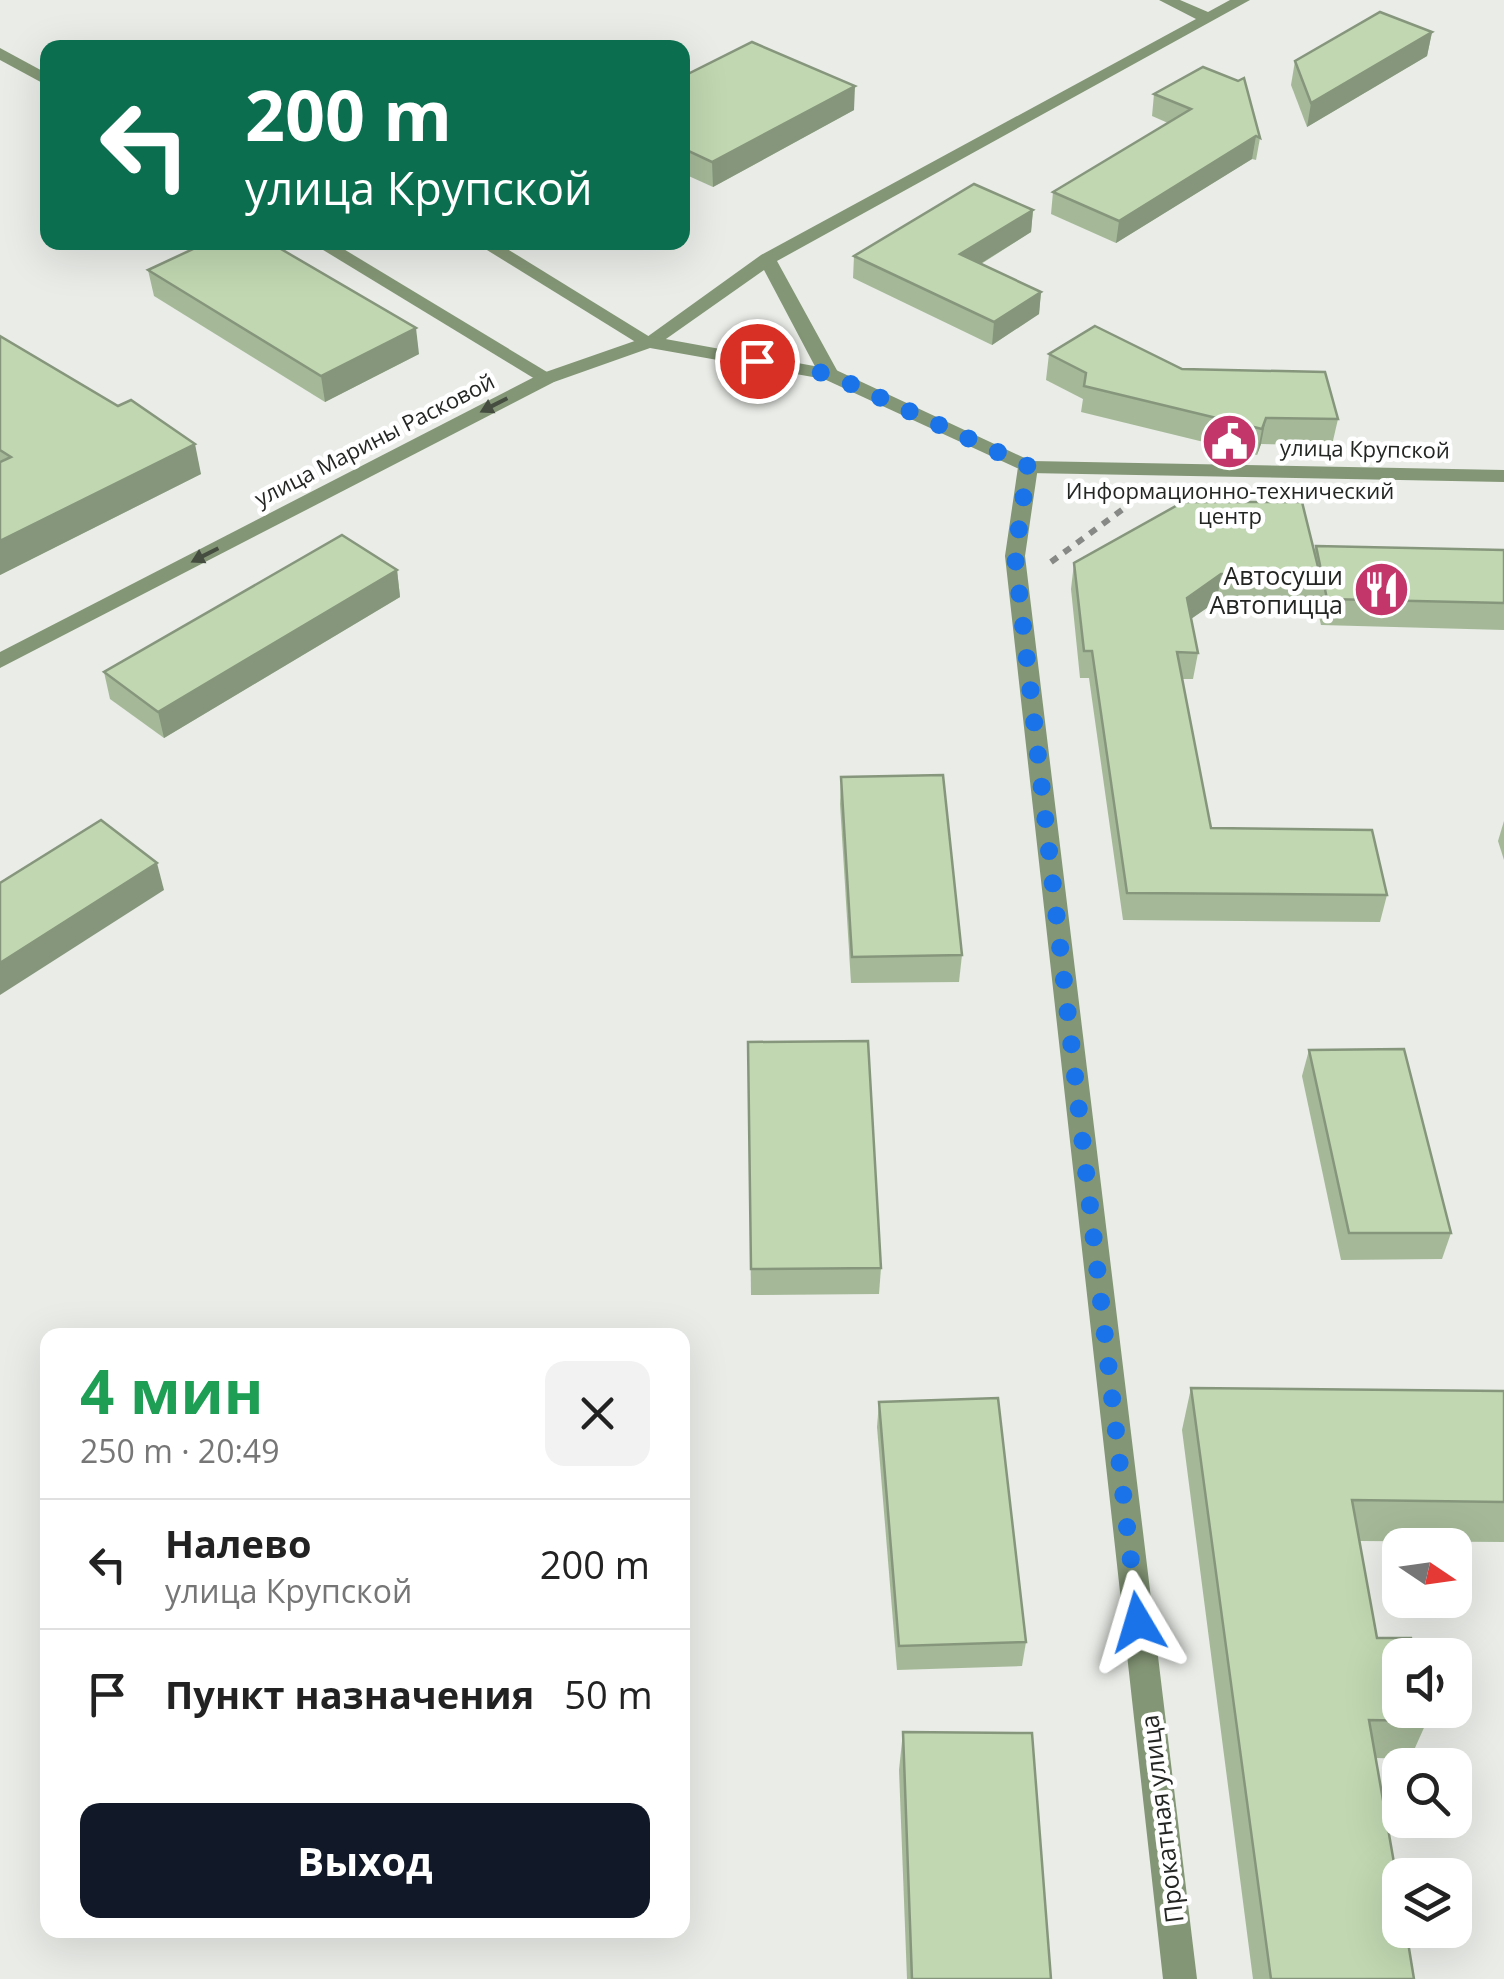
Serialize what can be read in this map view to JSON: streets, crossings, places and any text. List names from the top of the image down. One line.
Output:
{"streets":{"street":["улица Марины Расковой","улица Крупской","Прокатная улица"]},"crossings":[["улица Марины Расковой","улица Крупской"],["улица Крупской","Прокатная улица"]],"one_way":["улица Марины Расковой"],"places":{"public building":["Информационно-технический центр"],"restaurant":["Автосуши Автопицца"]},"north":"right","page":{"turn":["200 m","улица Крупской"],"heading":["4 мин","250 m · 20:49"],"list":[{"name":"Налево","note":"улица Крупской","value":"200 m"},{"name":"Пункт назначения","value":"50 m"}],"buttons":"Выход"}}
